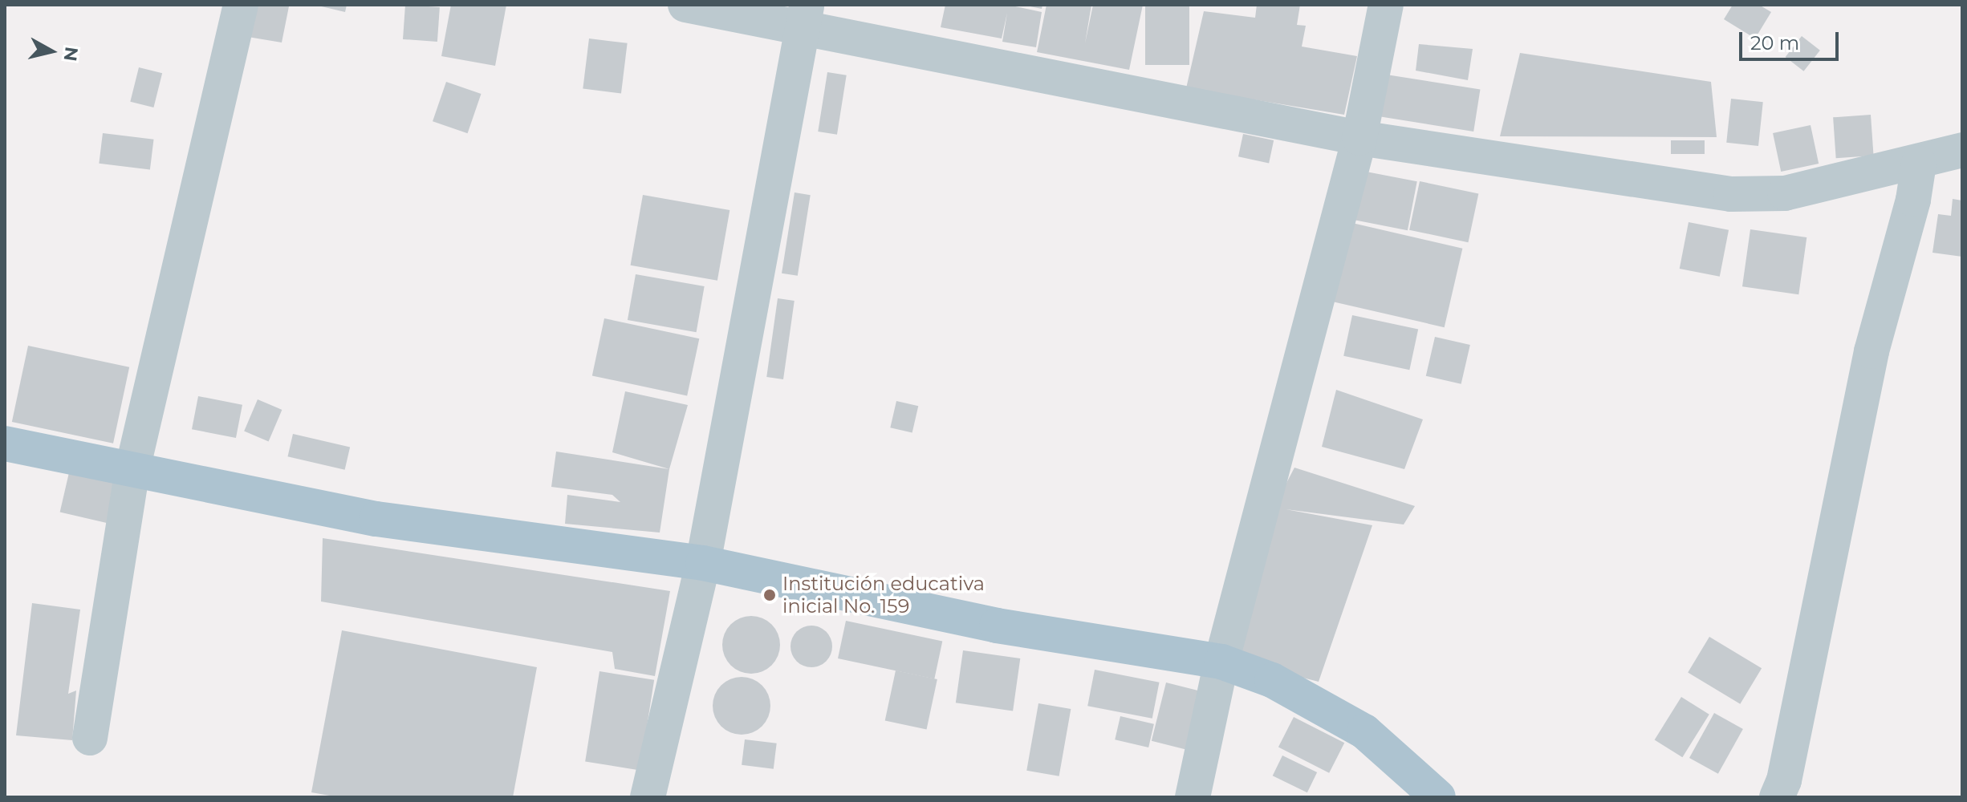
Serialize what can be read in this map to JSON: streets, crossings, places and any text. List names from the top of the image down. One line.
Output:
{"places":["Institución educativa inicial No. 159"],"scale_bar":"20 m","north":"right"}
